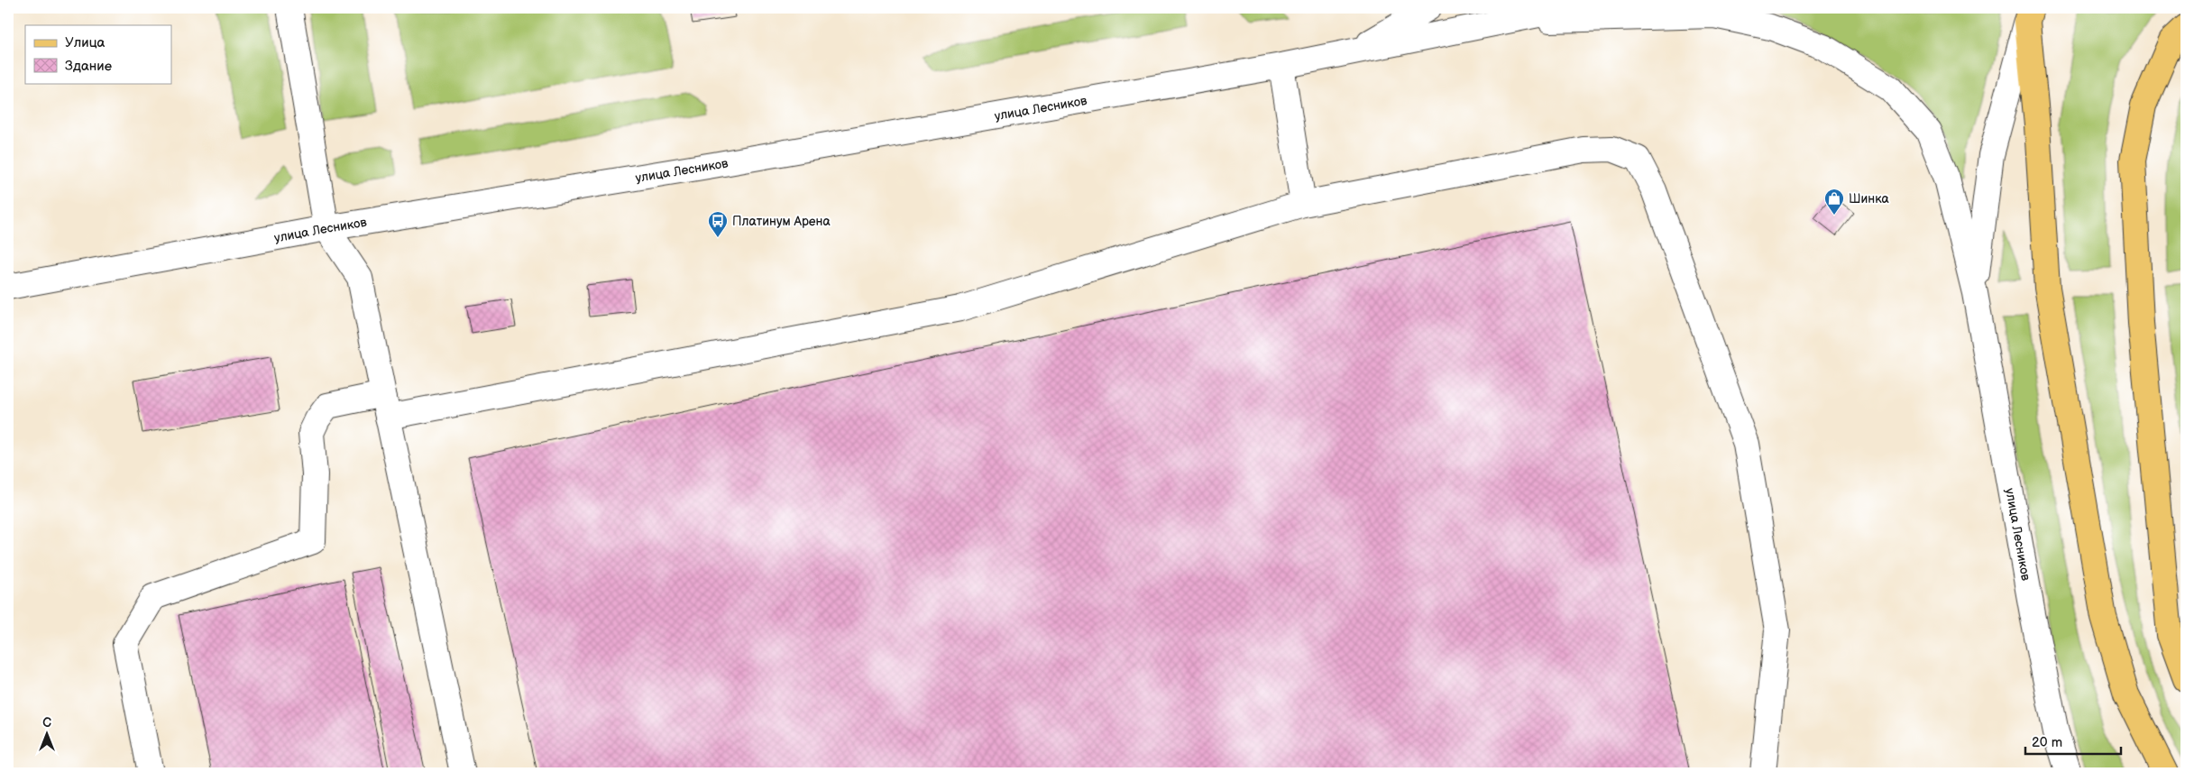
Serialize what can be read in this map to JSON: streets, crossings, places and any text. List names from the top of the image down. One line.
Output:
{"streets":{"street":["улица Лесников"]},"places":{"shop":["Шинка"],"bus stop":["Платинум Арена"]},"legend":["Улица","Здание"],"scale_bar":"20 m","north":"top"}
